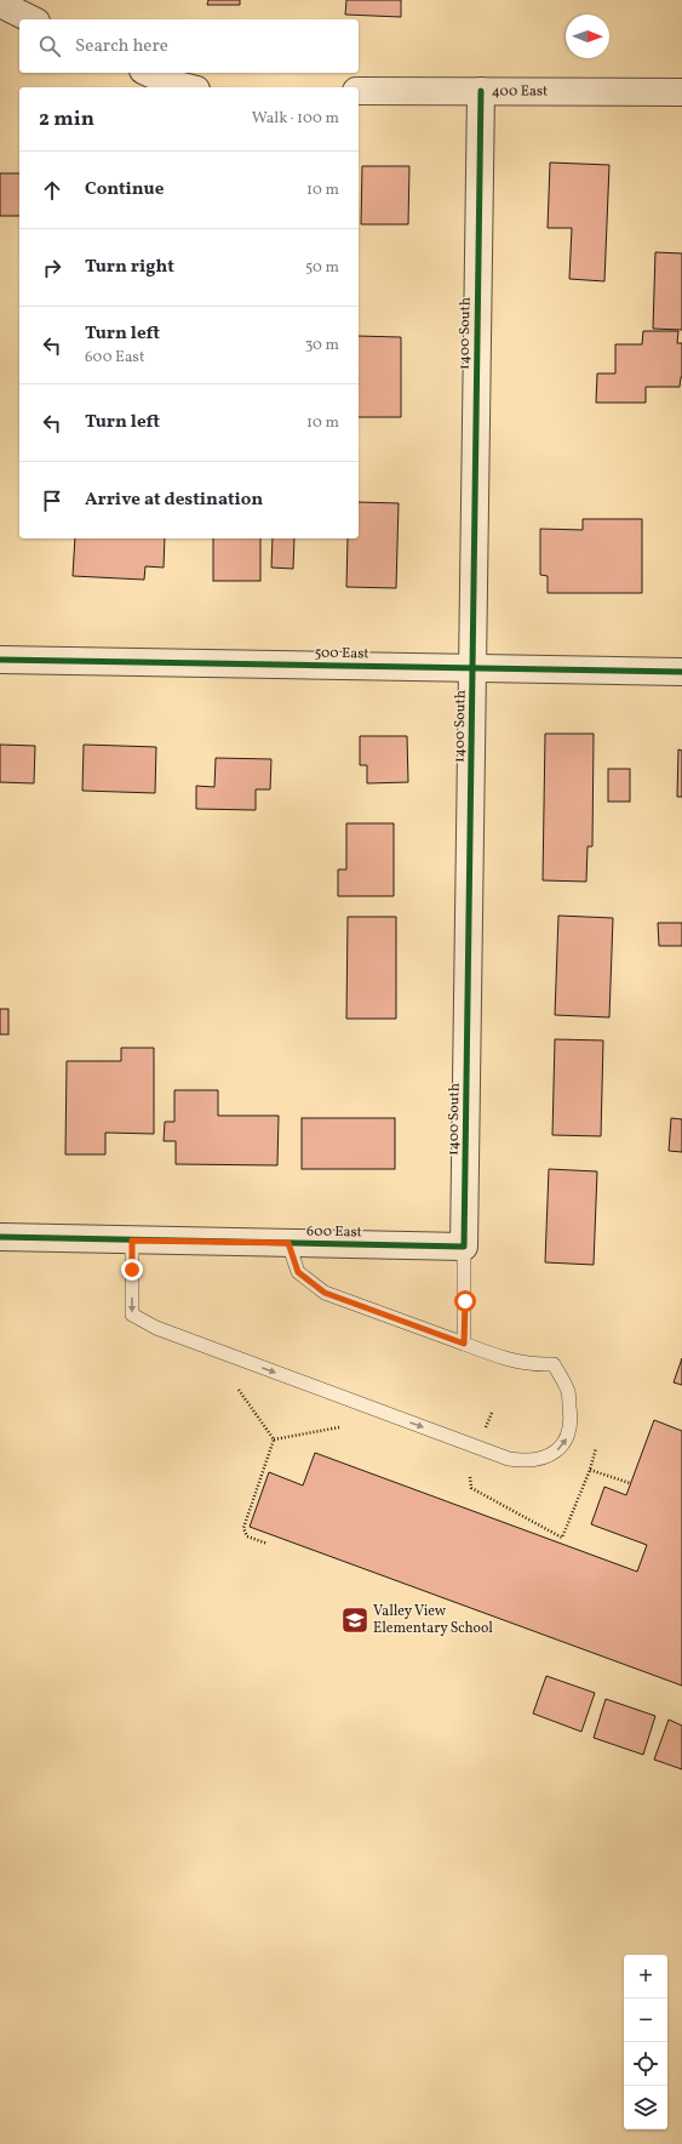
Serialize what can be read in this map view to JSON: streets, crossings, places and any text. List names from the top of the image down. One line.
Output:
{"streets":{"street":["400 East","1400 South","500 East","600 East"]},"crossings":[["400 East","1400 South"],["1400 South","500 East"],["1400 South","600 East"]],"places":{"school or university":["Valley View Elementary School"]},"north":"right","page":{"search":"Search here","heading":["2 min","Walk · 100 m"],"list":[["Continue","10 m"],["Turn right","50 m"],["Turn left","600 East","30 m"],["Turn left","10 m"],"Arrive at destination"],"map_buttons":["+","−"]}}
